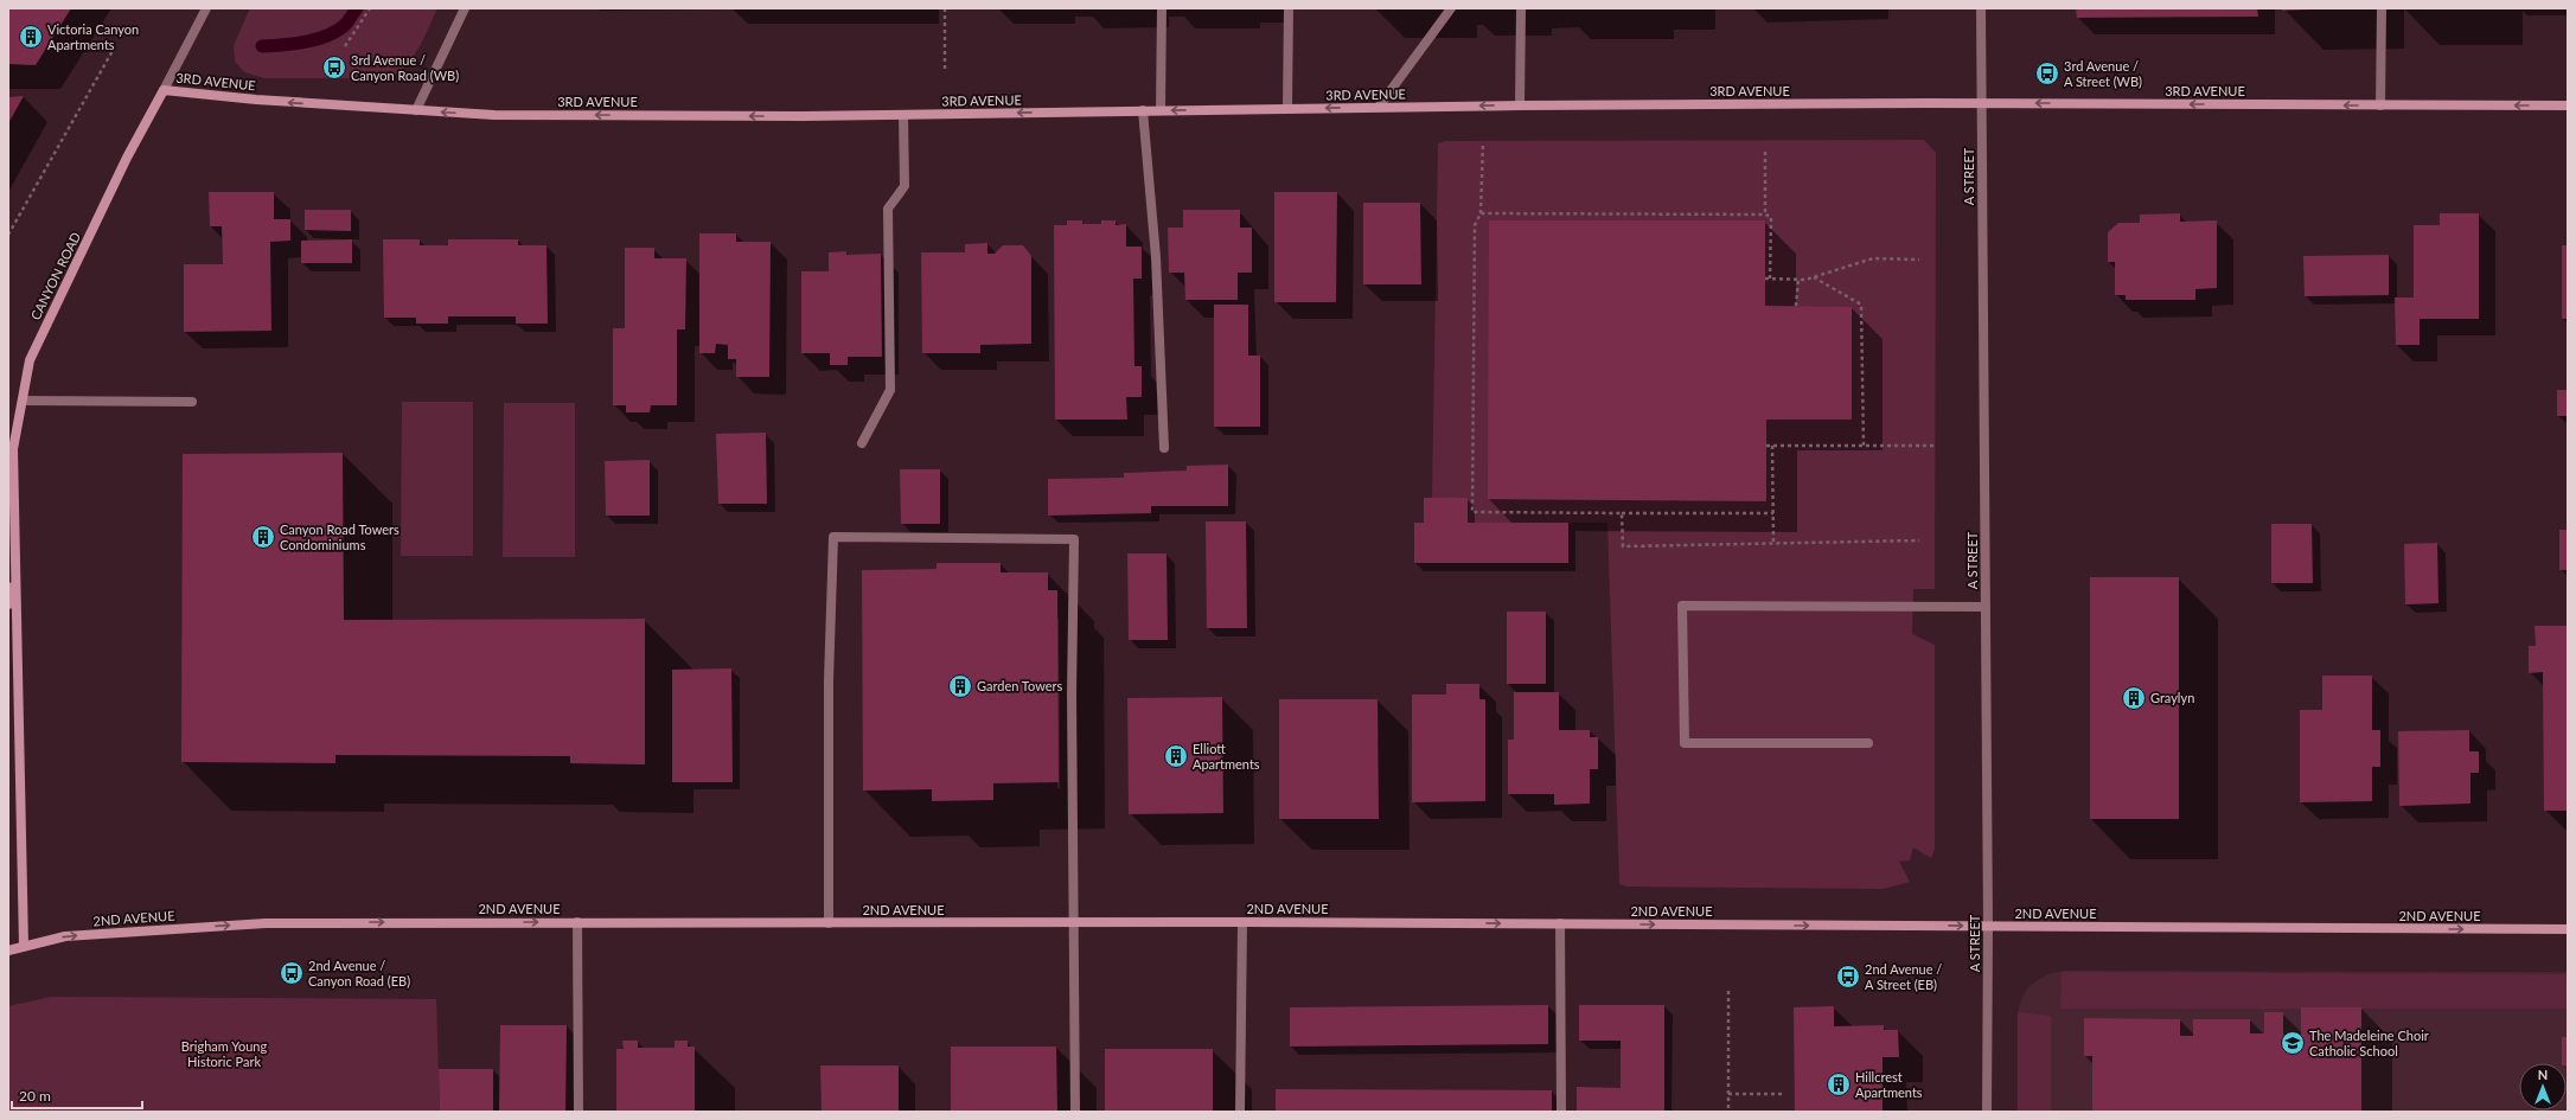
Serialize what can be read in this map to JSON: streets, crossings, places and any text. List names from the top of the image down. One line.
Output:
{"streets":{"street":["3RD AVENUE","A STREET","CANYON ROAD","2ND AVENUE"]},"crossings":[["3RD AVENUE","A STREET"],["3RD AVENUE","CANYON ROAD"],["A STREET","2ND AVENUE"],["CANYON ROAD","2ND AVENUE"]],"one_way":["3RD AVENUE","2ND AVENUE"],"parks":["Brigham Young Historic Park"],"places":{"building":["Victoria Canyon Apartments","Canyon Road Towers Condominiums","Garden Towers","Graylyn","Elliott Apartments","Hillcrest Apartments"],"bus stop":["3rd Avenue / Canyon Road (WB)","3rd Avenue / A Street (WB)","2nd Avenue / Canyon Road (EB)","2nd Avenue / A Street (EB)"],"school or university":["The Madeleine Choir Catholic School"]},"scale_bar":"20 m","north":"top"}
